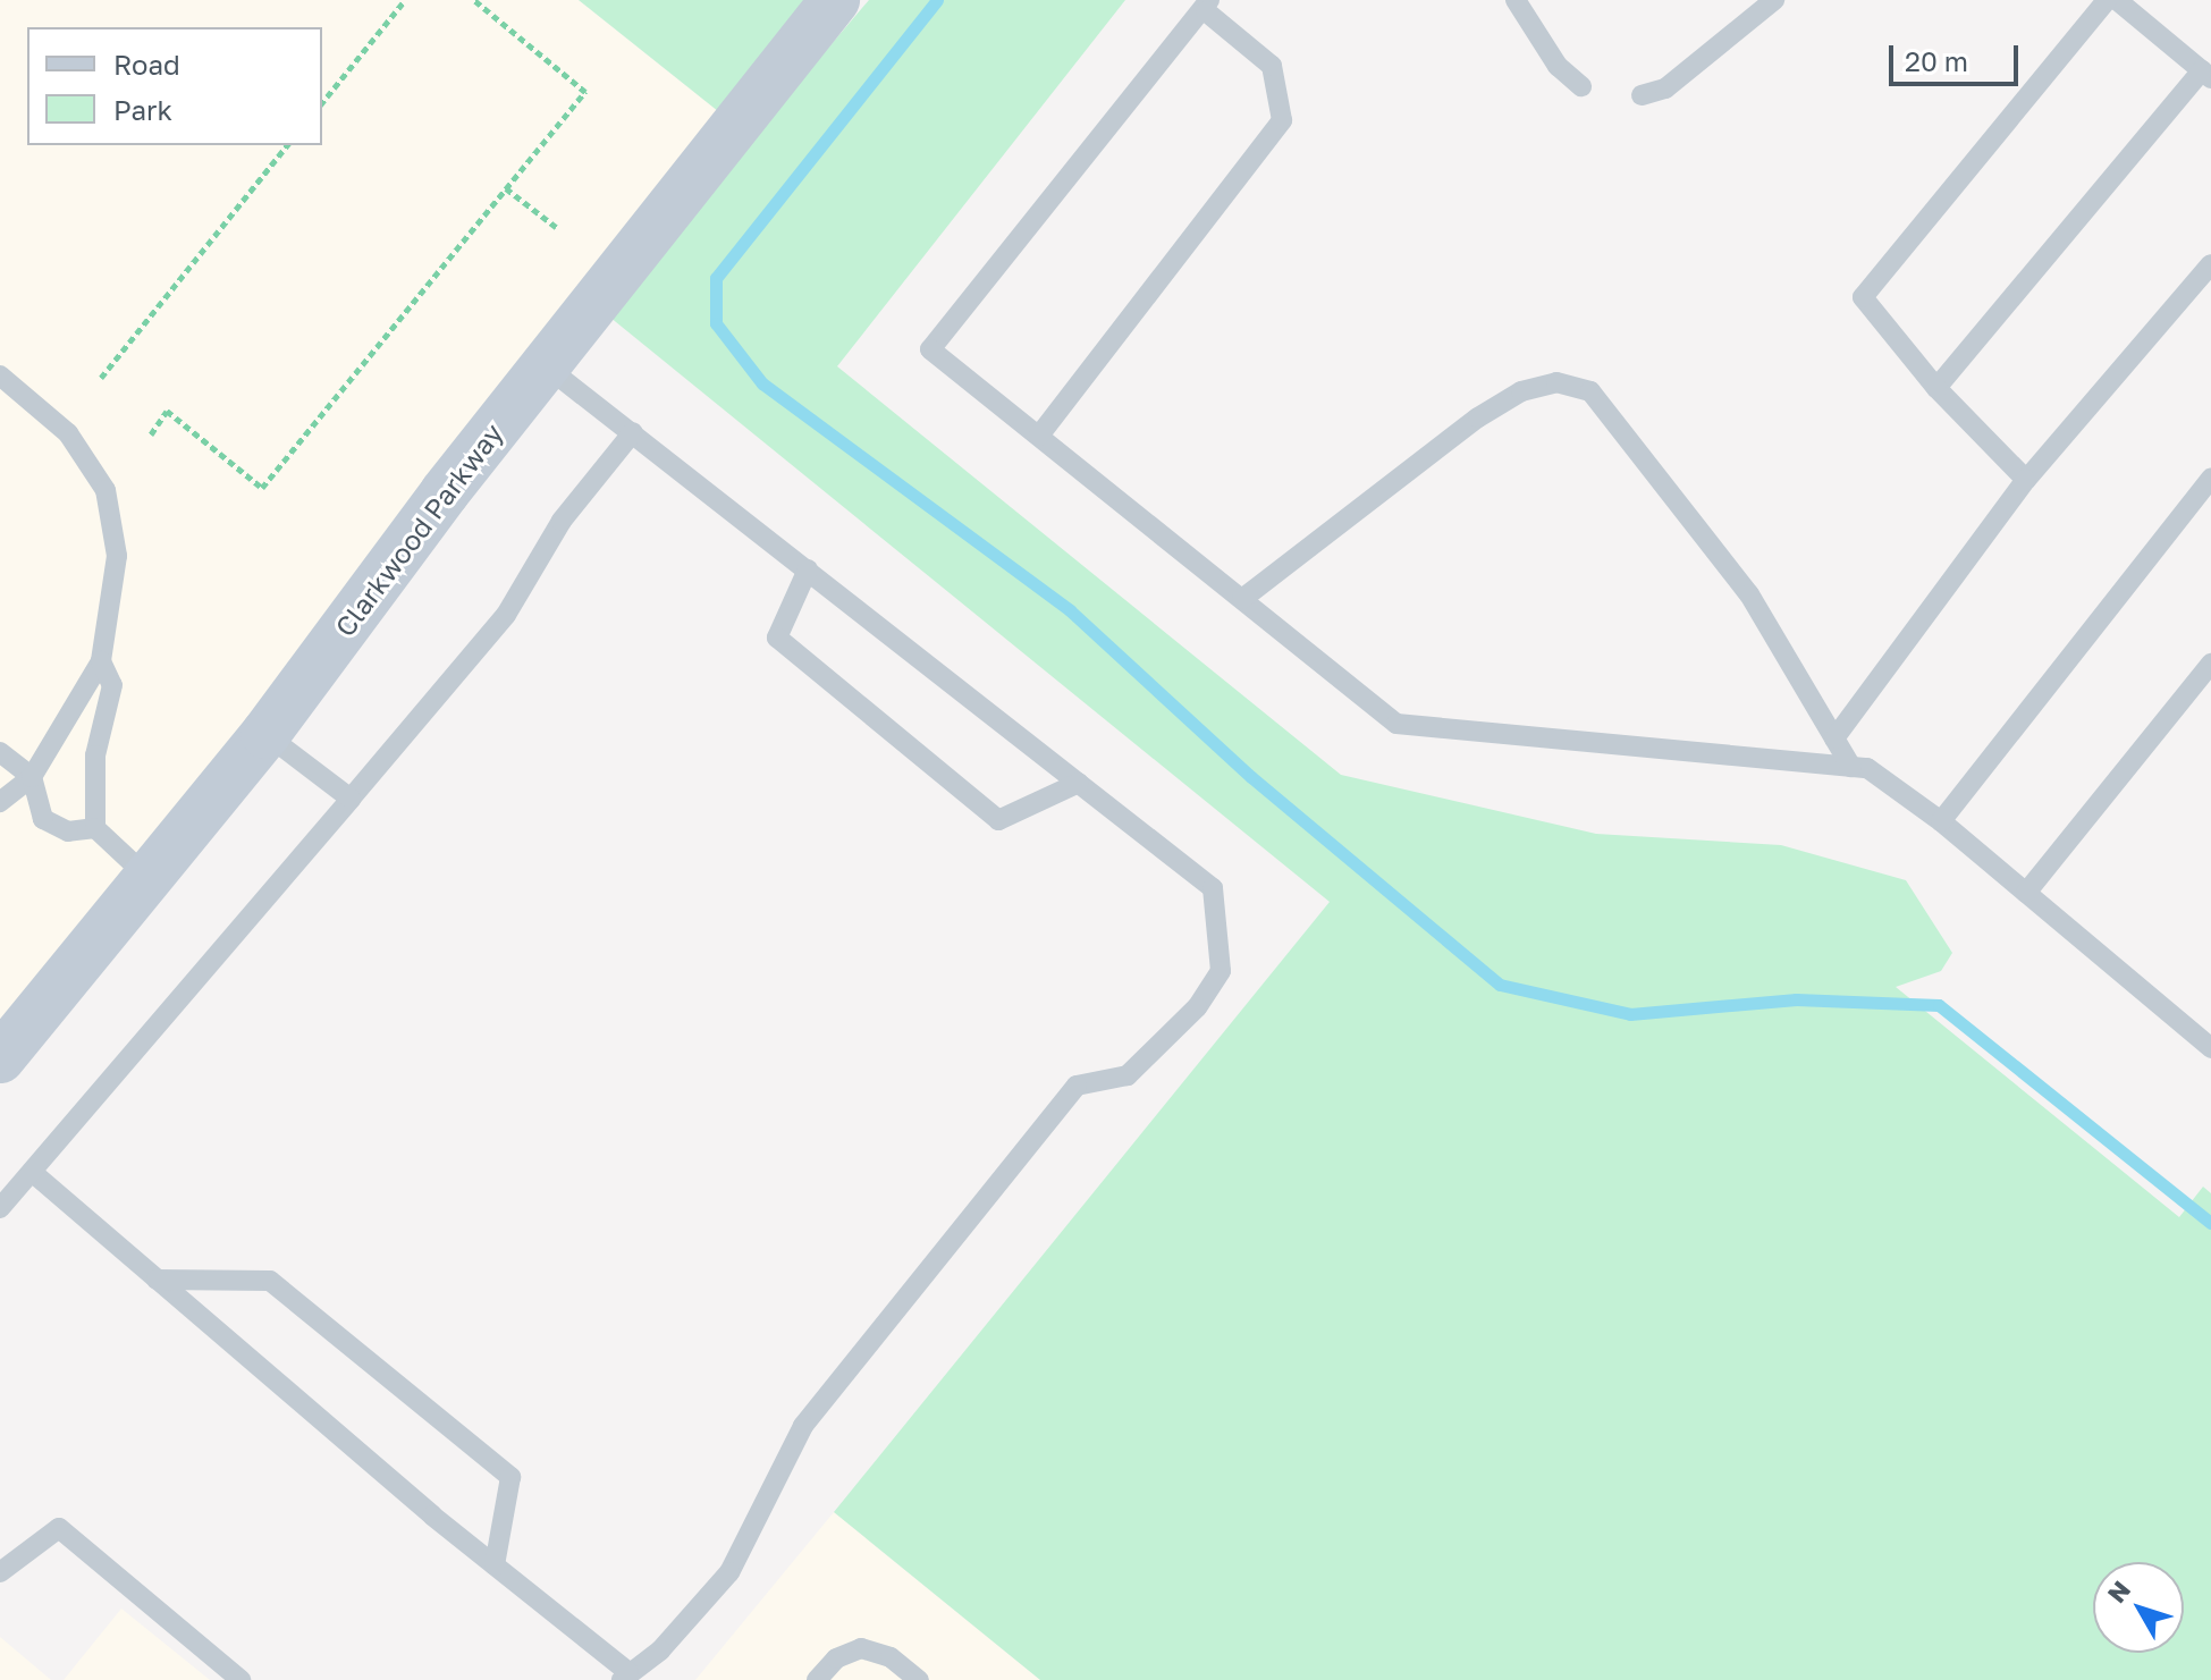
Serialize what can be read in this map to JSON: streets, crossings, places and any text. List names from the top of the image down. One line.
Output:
{"streets":{"street":["Clarkwood Parkway"]},"legend":["Road","Park"],"scale_bar":"20 m","north":"top left"}
